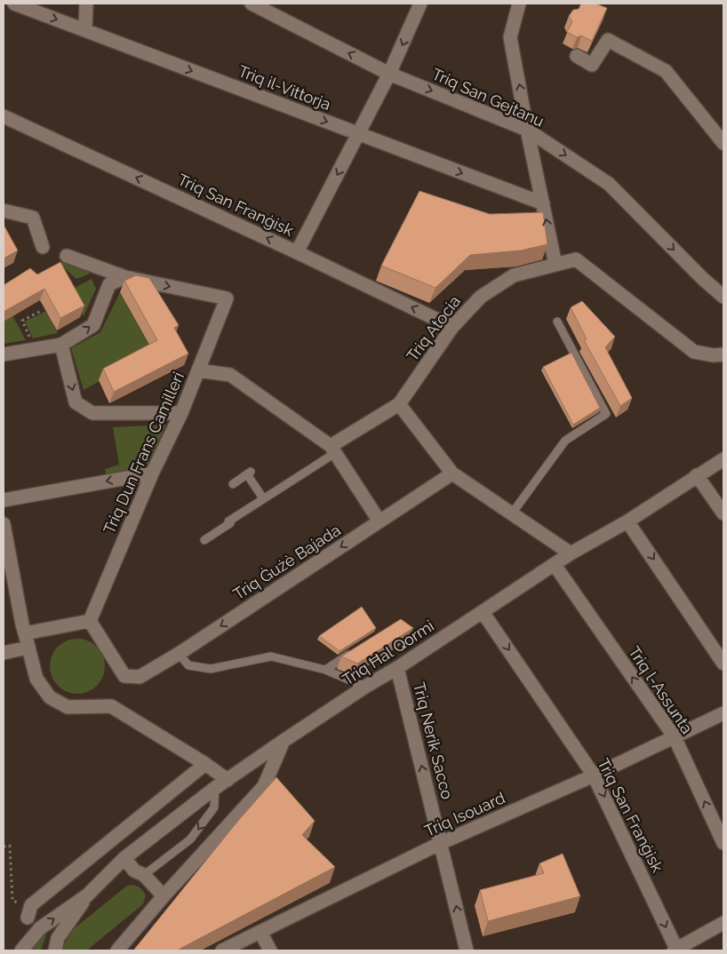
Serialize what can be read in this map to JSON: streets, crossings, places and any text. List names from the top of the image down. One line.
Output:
{"streets":{"street":["Triq il-Vittorja","Triq San Gejtanu","Triq San Franġisk","Triq Atocia","Triq Dun Frans Camilleri","Triq Ġużè Bajada","Triq Ħal Qormi","Triq l-Assunta","Triq Nerik Sacco","Triq Isouard"]},"crossings":[["Triq San Franġisk","Triq Atocia"],["Triq San Franġisk","Triq Ħal Qormi"],["Triq San Franġisk","Triq Isouard"],["Triq Dun Frans Camilleri","Triq Ġużè Bajada"],["Triq Ħal Qormi","Triq l-Assunta"],["Triq Ħal Qormi","Triq Nerik Sacco"],["Triq l-Assunta","Triq Isouard"],["Triq Nerik Sacco","Triq Isouard"]],"one_way":["Triq il-Vittorja","Triq Ġużè Bajada","Triq Nerik Sacco"]}
